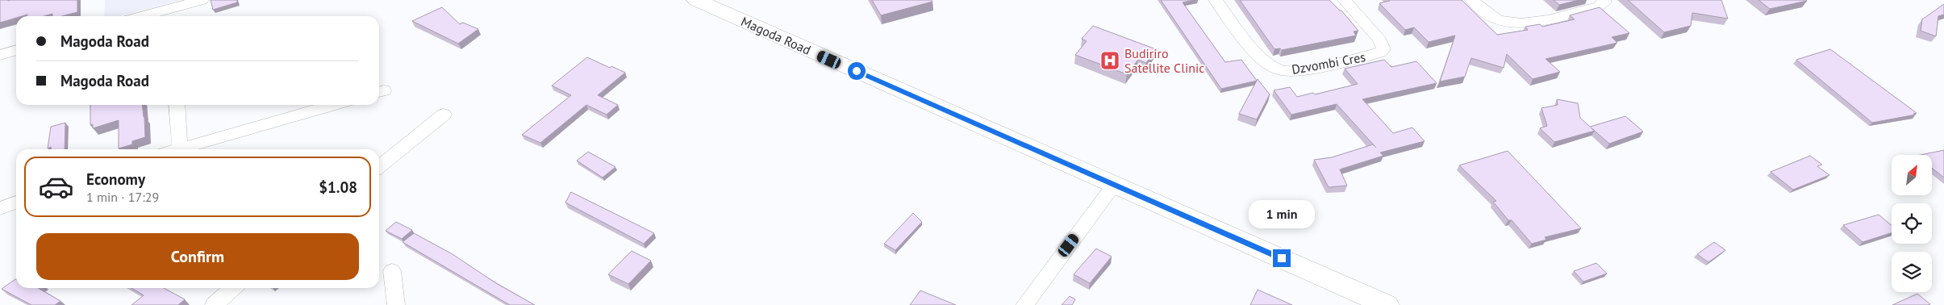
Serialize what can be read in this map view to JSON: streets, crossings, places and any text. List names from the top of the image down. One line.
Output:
{"streets":{"street":["Magoda Road","Dzvombi Cres"]},"places":{"hospital":["Budiriro Satellite Clinic"]},"north":"top right","page":{"banner":["Magoda Road","Magoda Road"],"list":[{"name":"Economy","note":"1 min · 17:29","value":"$1.08"}],"bubble":"1 min","buttons":"Confirm"}}
